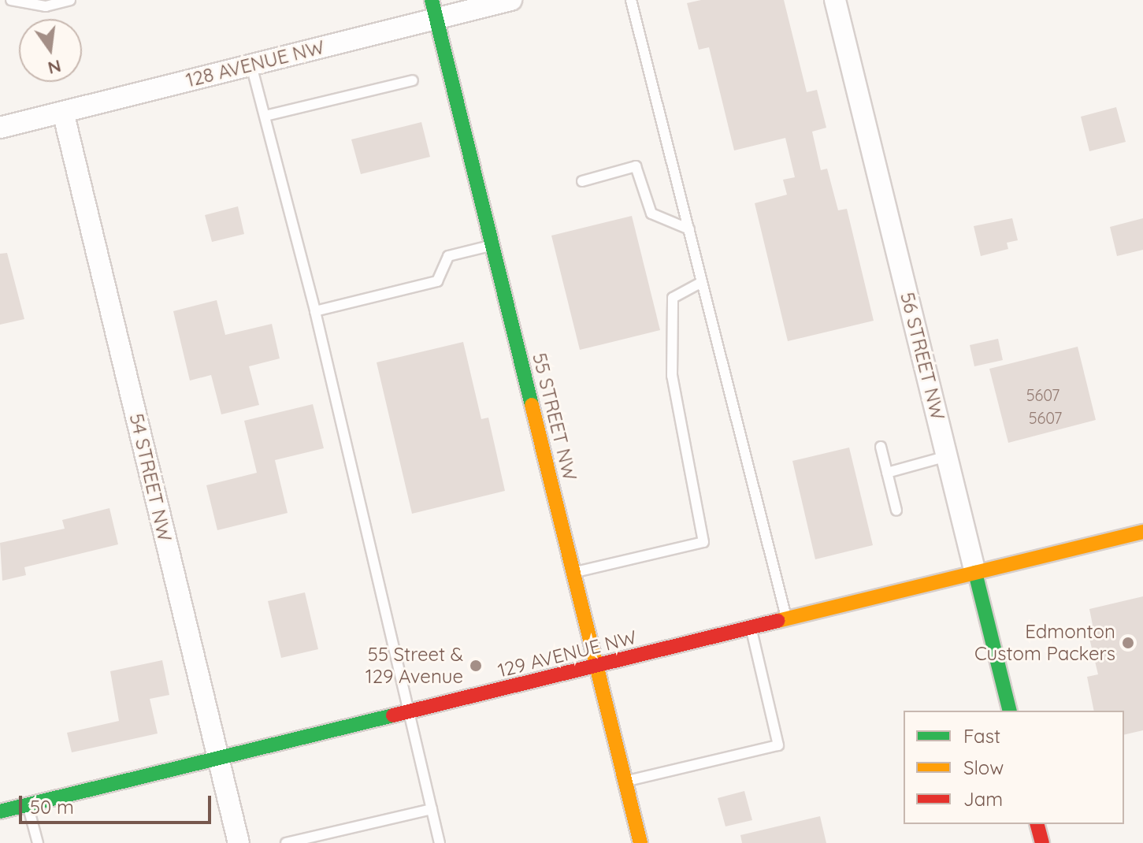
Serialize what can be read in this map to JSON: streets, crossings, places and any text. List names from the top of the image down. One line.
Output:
{"streets":{"street":["128 AVENUE NW","56 STREET NW","55 STREET NW","54 STREET NW","129 AVENUE NW"]},"crossings":[["128 AVENUE NW","55 STREET NW"],["128 AVENUE NW","54 STREET NW"],["56 STREET NW","129 AVENUE NW"],["55 STREET NW","129 AVENUE NW"],["54 STREET NW","129 AVENUE NW"]],"places":["Edmonton Custom Packers","55 Street & 129 Avenue"],"house_numbers":["5607","5607"],"legend":["Fast","Slow","Jam"],"scale_bar":"50 m","north":"bottom"}
